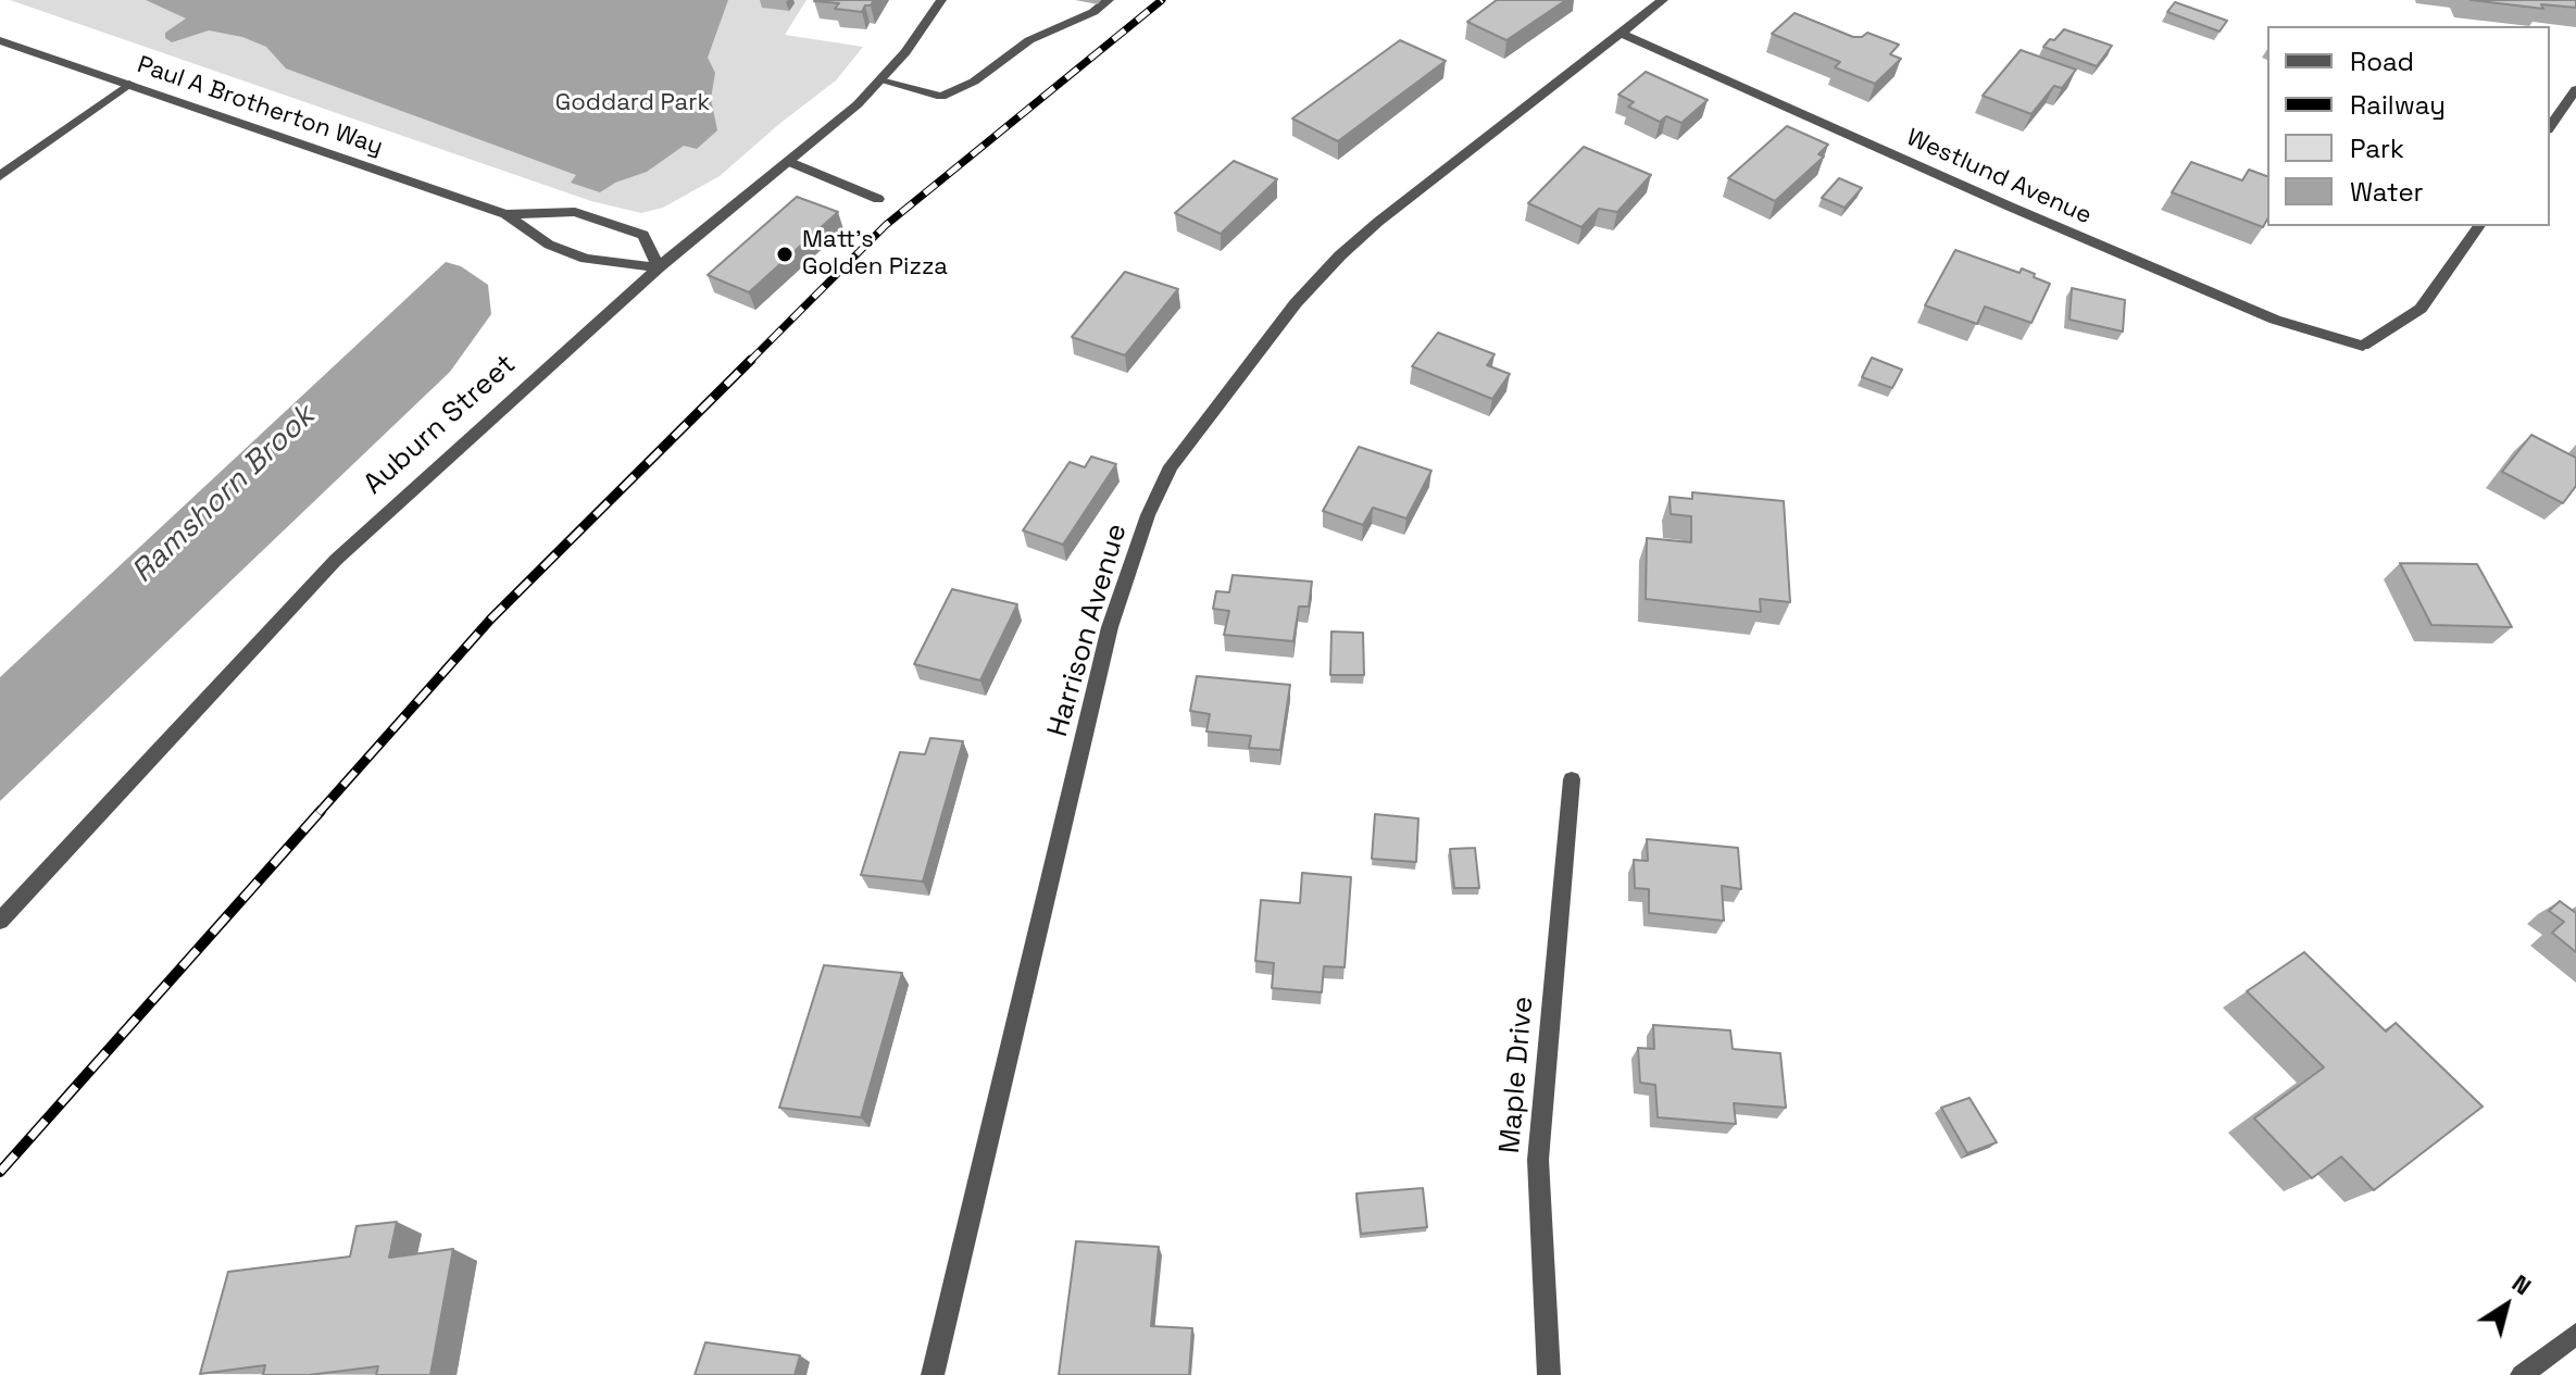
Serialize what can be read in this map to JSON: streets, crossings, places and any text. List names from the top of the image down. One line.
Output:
{"streets":{"street":["Paul A Brotherton Way","Westlund Avenue","Auburn Street","Harrison Avenue","Maple Drive"]},"crossings":[["Paul A Brotherton Way","Auburn Street"],["Westlund Avenue","Harrison Avenue"]],"water":["Ramshorn Brook"],"parks":["Goddard Park"],"places":["Matt's Golden Pizza"],"legend":["Road","Railway","Park","Water"],"north":"top right"}
